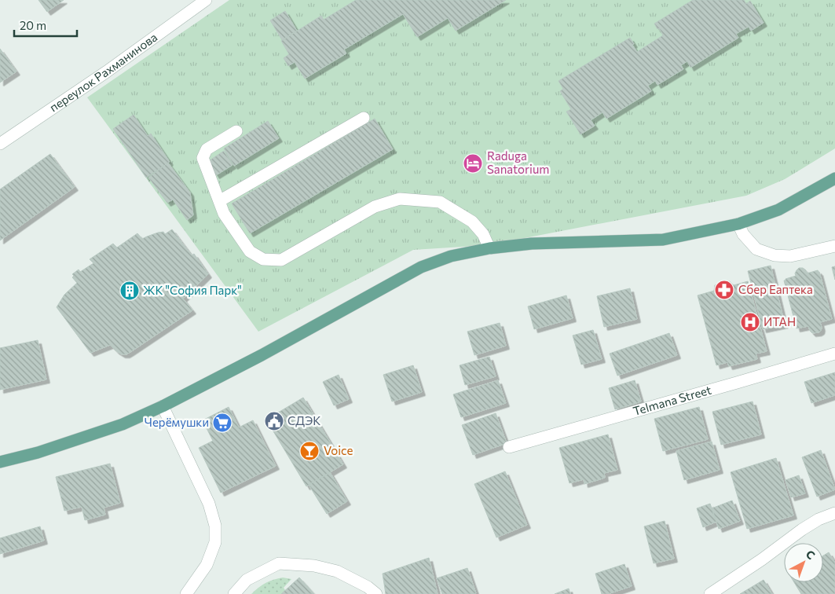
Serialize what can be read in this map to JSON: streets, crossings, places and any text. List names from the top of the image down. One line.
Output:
{"streets":{"street":["переулок Рахманинова","Telmana Street"]},"places":{"hotel":["Raduga Sanatorium"],"pharmacy":["Сбер Еаптека"],"building":["ЖК \"София Парк\""],"hospital":["ИТАН"],"public building":["СДЭК"],"supermarket":["Черёмушки"],"bar":["Voice"]},"scale_bar":"20 m","north":"top right"}
